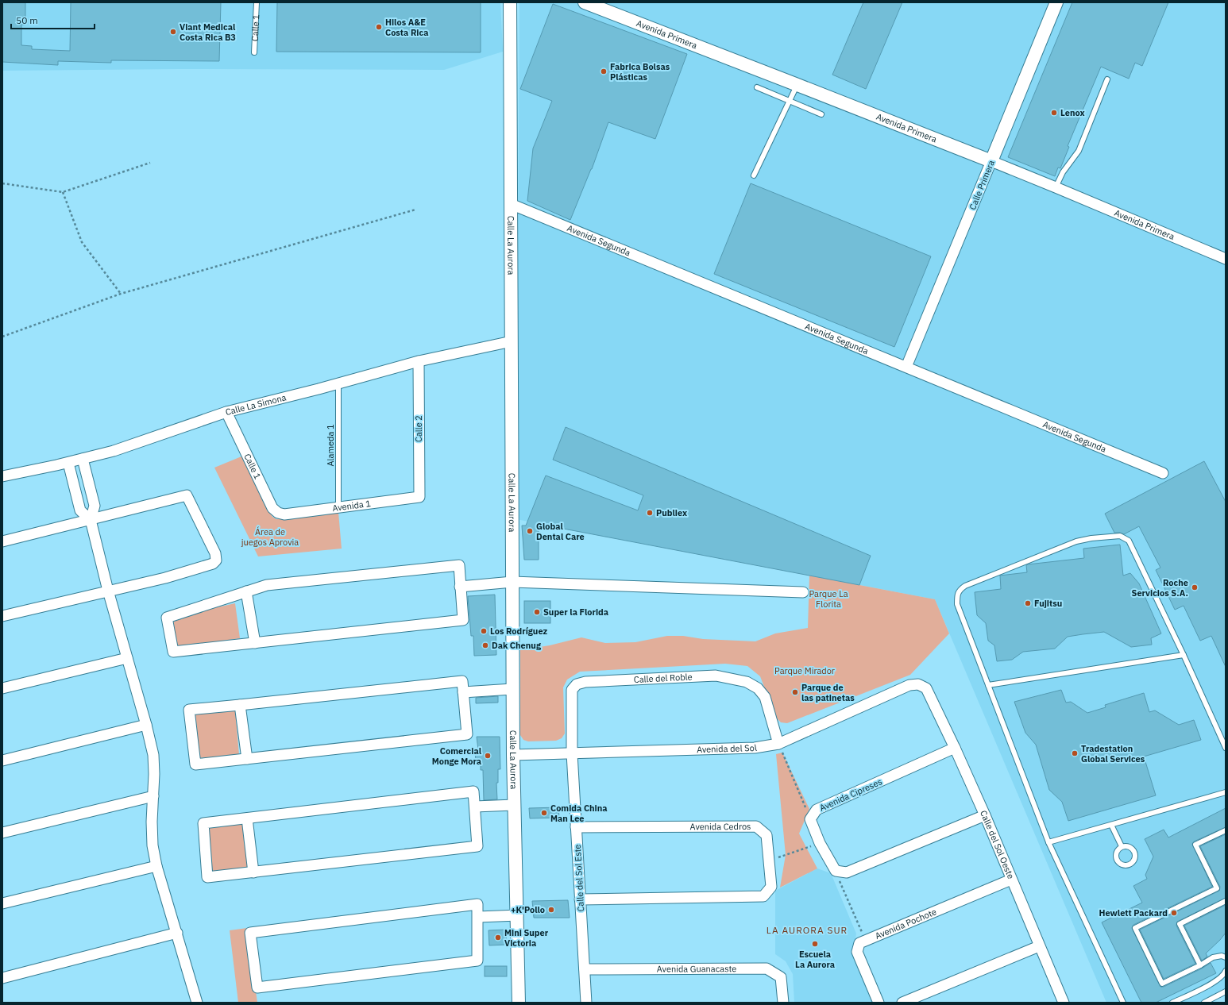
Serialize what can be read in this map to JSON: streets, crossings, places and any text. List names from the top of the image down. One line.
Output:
{"streets":{"street":["Calle 1","Avenida Primera","Calle Primera","Avenida Segunda","Calle La Aurora","Calle La Simona","Calle 2","Avenida 1","Calle del Roble","Avenida del Sol","Avenida Cipreses","Avenida Cedros","Calle del Sol Oeste","Calle del Sol Este","Avenida Pochote","Avenida Guanacaste"],"lane":["Alameda 1"]},"crossings":[["Calle 1","Calle La Simona"],["Calle 1","Avenida 1"],["Avenida Primera","Calle Primera"],["Calle Primera","Avenida Segunda"],["Avenida Segunda","Calle La Aurora"],["Calle La Aurora","Calle La Simona"],["Calle La Aurora","Avenida del Sol"],["Calle La Simona","Calle 2"],["Calle La Simona","Alameda 1"],["Calle 2","Avenida 1"],["Alameda 1","Avenida 1"],["Calle del Roble","Avenida del Sol"],["Calle del Roble","Calle del Sol Este"],["Avenida del Sol","Calle del Sol Oeste"],["Avenida del Sol","Calle del Sol Este"],["Avenida Cipreses","Calle del Sol Oeste"],["Avenida Cedros","Calle del Sol Este"],["Calle del Sol Oeste","Avenida Pochote"],["Calle del Sol Este","Avenida Guanacaste"]],"districts":["LA AURORA SUR"],"parks":["Área de juegos Aprovia","Parque La Florita","Parque Mirador"],"places":["Hilos A&E Costa Rica","Viant Medical Costa Rica B3","Fabrica Bolsas Plásticas","Lenox","Publiex","Global Dental Care","Roche Servicios S.A.","Fujitsu","Super la Florida","Los Rodríguez","Dak Chenug","Parque de las patinetas","Tradestation Global Services","Comercial Monge Mora","Comida China Man Lee","+K'Pollo","Hewlett Packard","Mini Super Victoria","Escuela La Aurora"],"scale_bar":"50 m"}
